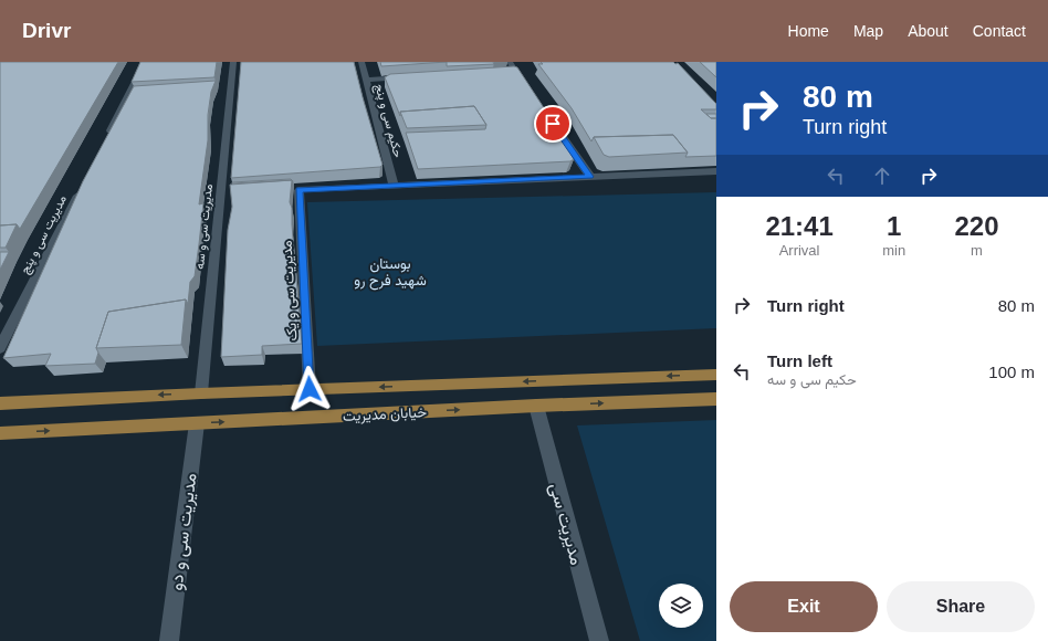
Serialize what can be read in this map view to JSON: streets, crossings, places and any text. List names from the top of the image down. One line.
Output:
{"streets":{"main road":["خیابان مدیریت"],"street":["حکیم سی و پنج","مدیریت سی و سه","مدیریت سی و پنج","مدیریت سی و یک","مدیریت سی","مدیریت سی و دو"]},"crossings":[["حکیم سی و پنج","مدیریت سی و یک"],["مدیریت سی و سه","خیابان مدیریت"],["مدیریت سی و یک","خیابان مدیریت"],["خیابان مدیریت","مدیریت سی"],["خیابان مدیریت","مدیریت سی و دو"]],"parks":["بوستان شهید فرح رو"],"page":{"header":"Drivr","nav":["Home","Map","About","Contact"],"turn":["80 m","Turn right"],"eta":["21:41","Arrival","1","min","220","m"],"list":[{"name":"Turn right","value":"80 m"},{"name":"Turn left","note":"حکیم سی و سه","value":"100 m"}],"buttons":["Exit","Share"]}}
